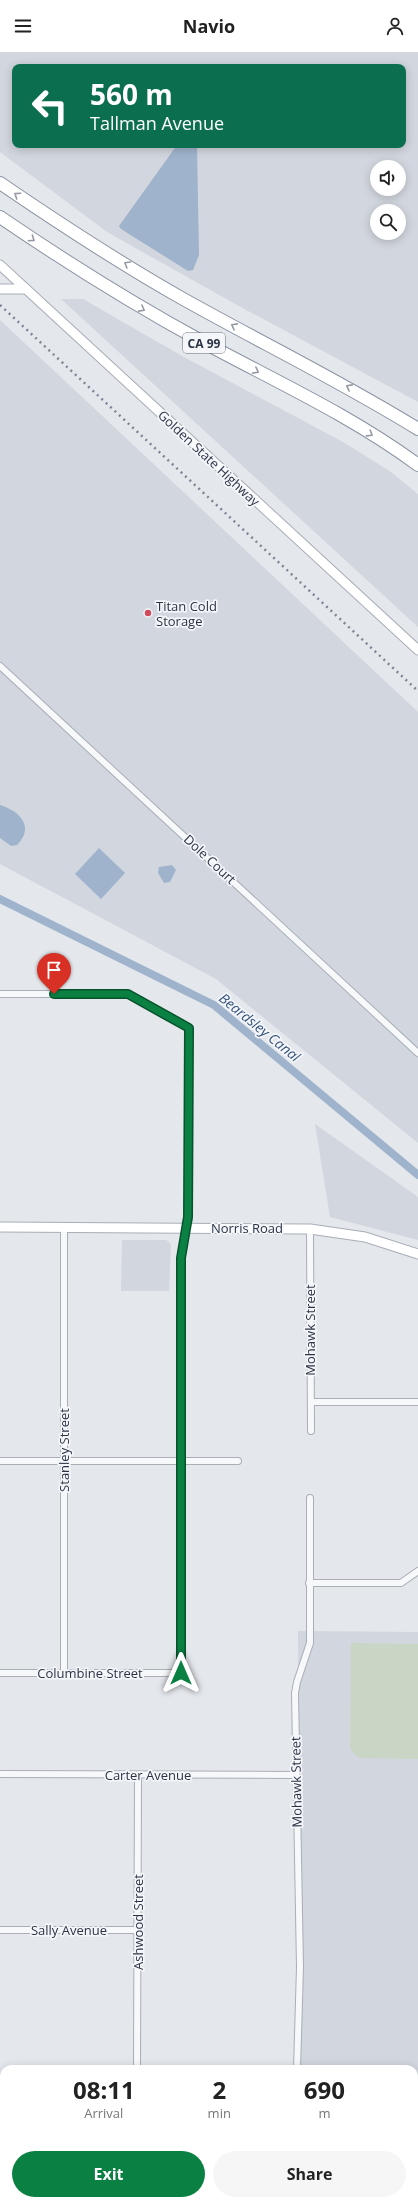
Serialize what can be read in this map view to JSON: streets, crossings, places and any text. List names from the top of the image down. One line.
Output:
{"streets":{"highway":["CA 99"],"street":["Golden State Highway","Dole Court","Norris Road","Mohawk Street","Stanley Street","Columbine Street","Carter Avenue","Ashwood Street","Sally Avenue"]},"crossings":[["Norris Road","Mohawk Street"],["Norris Road","Stanley Street"],["Mohawk Street","Carter Avenue"],["Stanley Street","Columbine Street"],["Carter Avenue","Ashwood Street"],["Ashwood Street","Sally Avenue"]],"water":["Beardsley Canal"],"places":["Titan Cold Storage"],"page":{"header":"Navio","turn":["560 m","Tallman Avenue"],"eta":["08:11","Arrival","2","min","690","m"],"buttons":["Exit","Share"]}}
